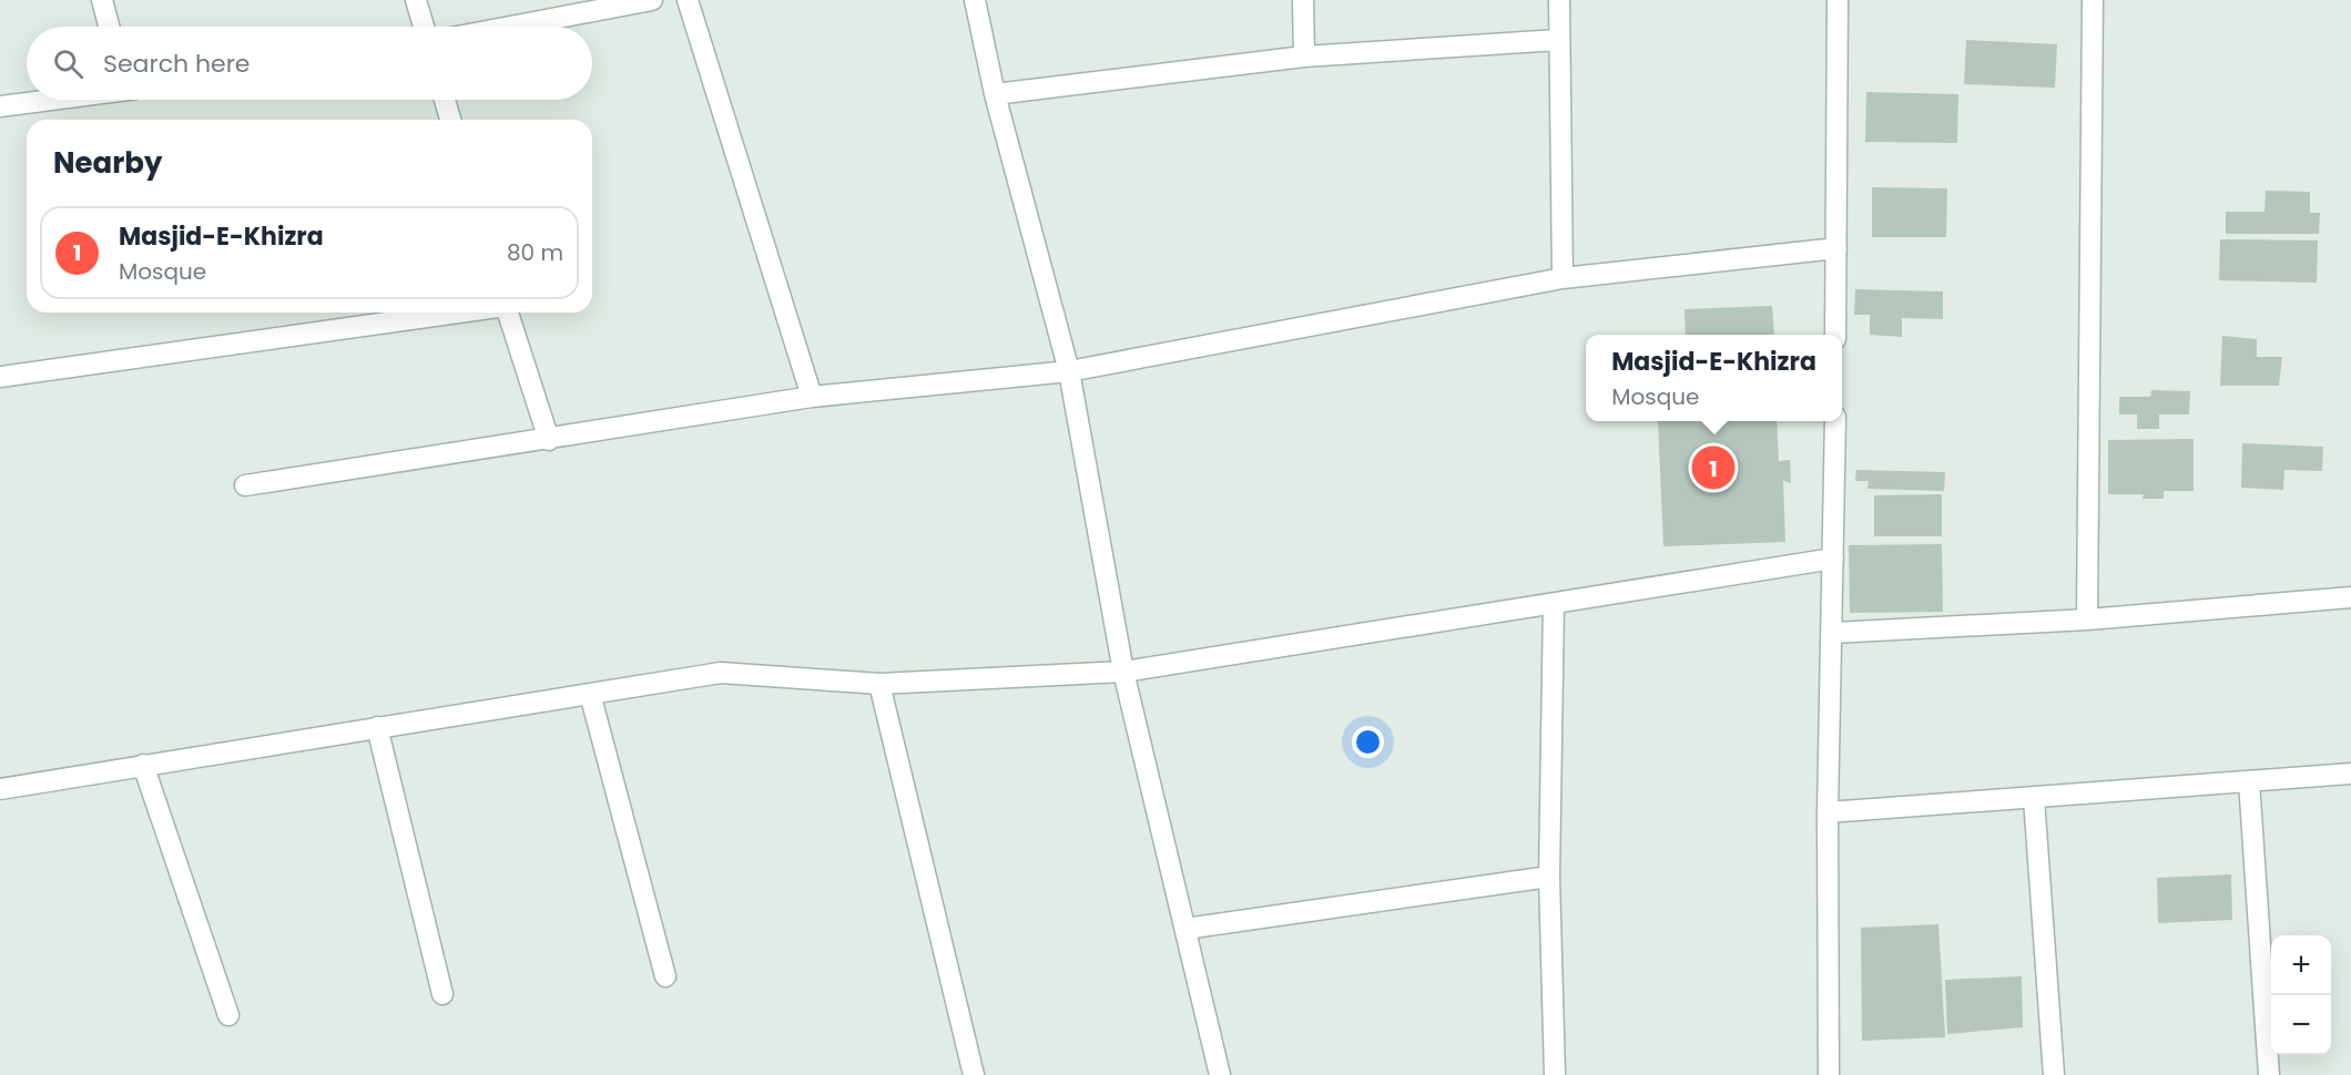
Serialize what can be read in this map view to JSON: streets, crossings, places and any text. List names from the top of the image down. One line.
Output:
{"page":{"search":"Search here","heading":"Nearby","list":[{"mark":"1","name":"Masjid-E-Khizra","note":"Mosque","value":"80 m"}],"popup":["Masjid-E-Khizra","Mosque"],"pins":"1","map_buttons":["+","−"]}}
